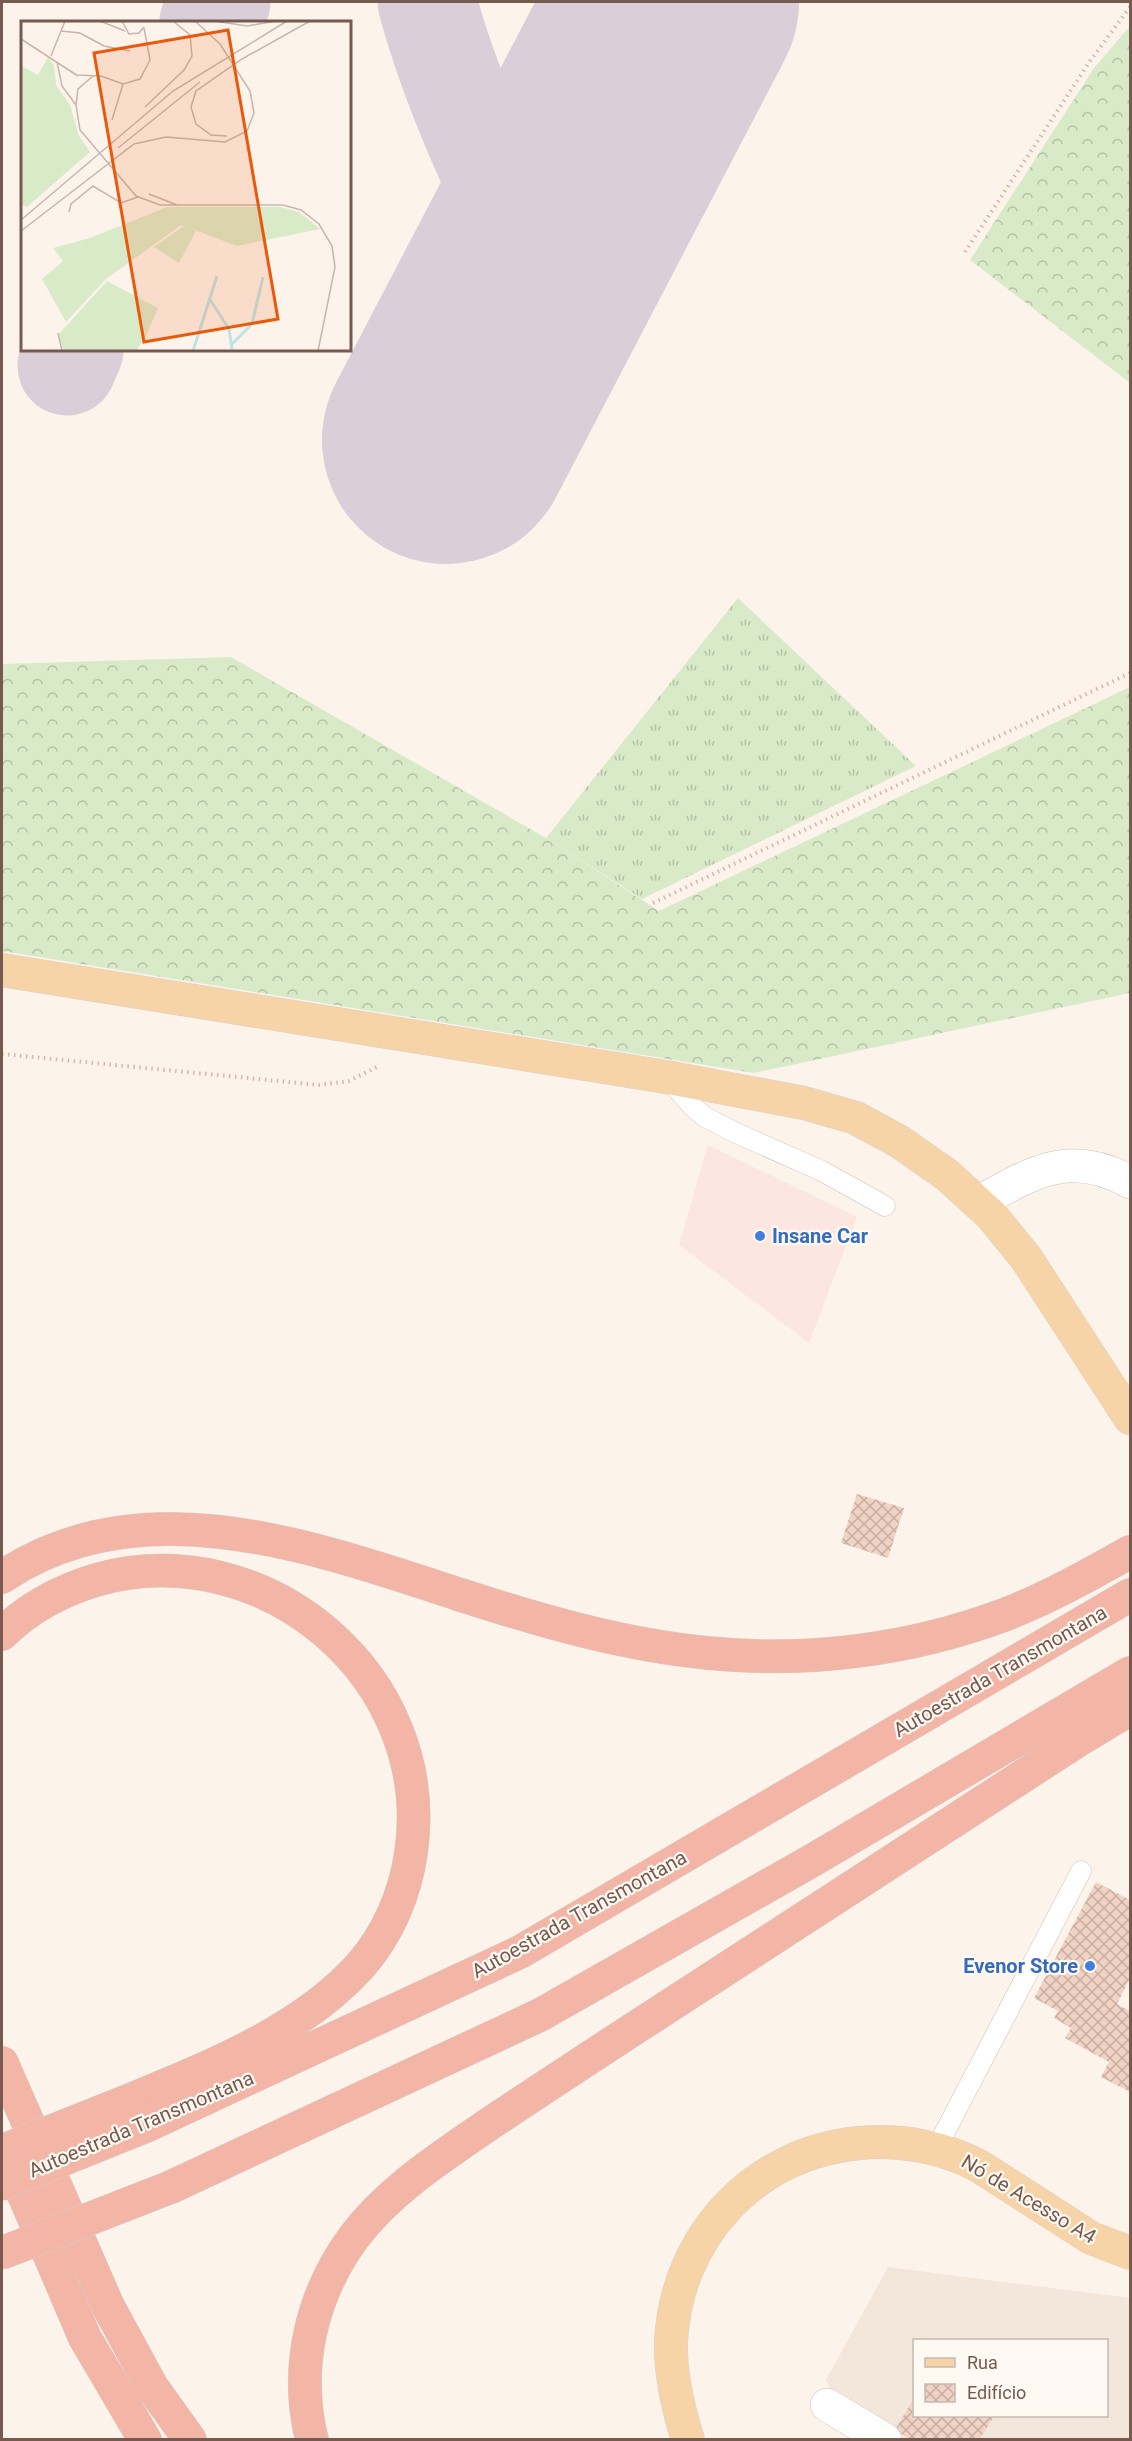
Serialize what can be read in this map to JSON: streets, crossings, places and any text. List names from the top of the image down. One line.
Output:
{"streets":{"highway":["Autoestrada Transmontana"],"main road":["Nó de Acesso A4"]},"places":["Insane Car","Evenor Store"],"legend":["Rua","Edifício"]}
